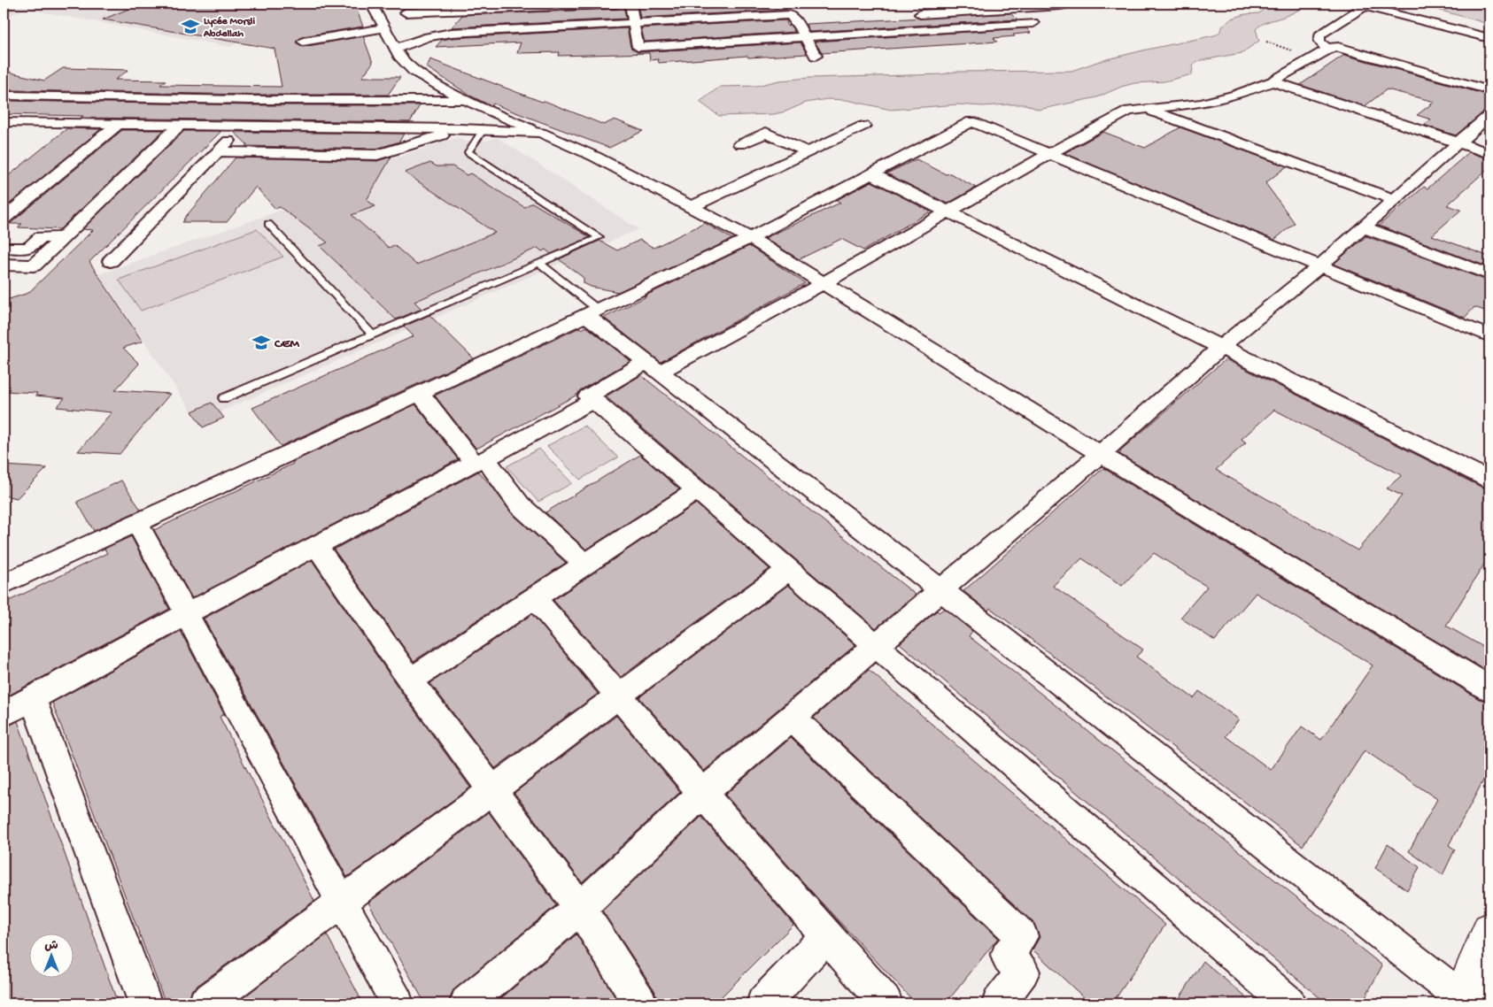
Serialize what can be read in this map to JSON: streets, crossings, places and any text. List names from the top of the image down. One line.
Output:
{"places":{"school or university":["Lycée Morsli Abdellah","CEM"]},"north":"top"}
